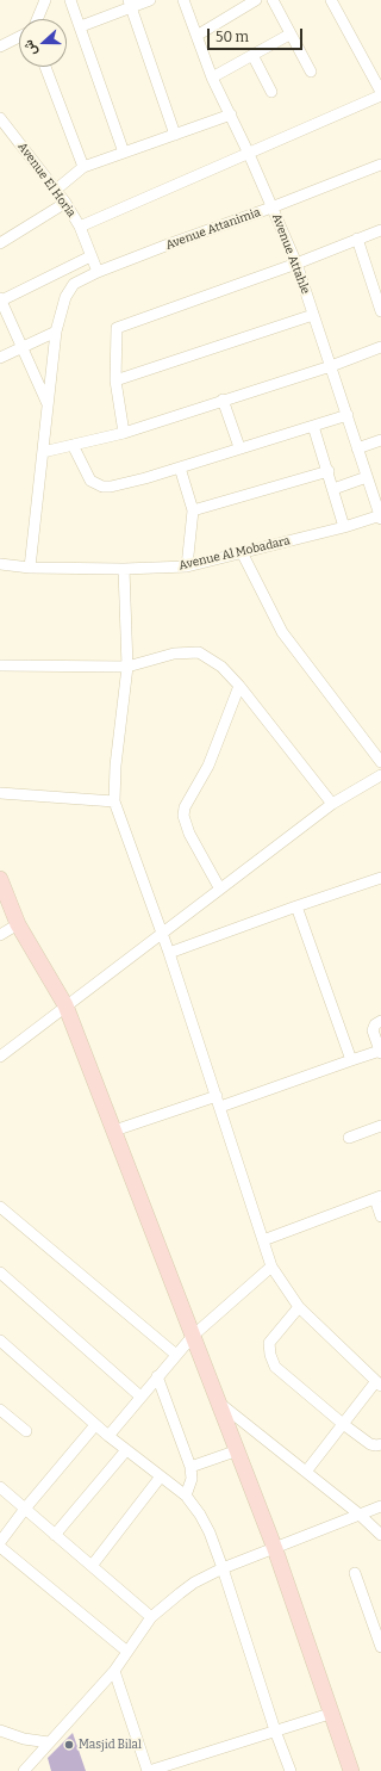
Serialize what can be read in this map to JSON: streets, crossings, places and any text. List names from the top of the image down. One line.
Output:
{"streets":{"street":["Avenue El Horia","Avenue Attanimia","Avenue Attahle","Avenue Al Mobadara"]},"crossings":[["Avenue El Horia","Avenue Attanimia"],["Avenue Attanimia","Avenue Attahle"],["Avenue Attanimia","Avenue Al Mobadara"],["Avenue Attahle","Avenue Al Mobadara"]],"places":["Masjid Bilal"],"scale_bar":"50 m","north":"left"}
